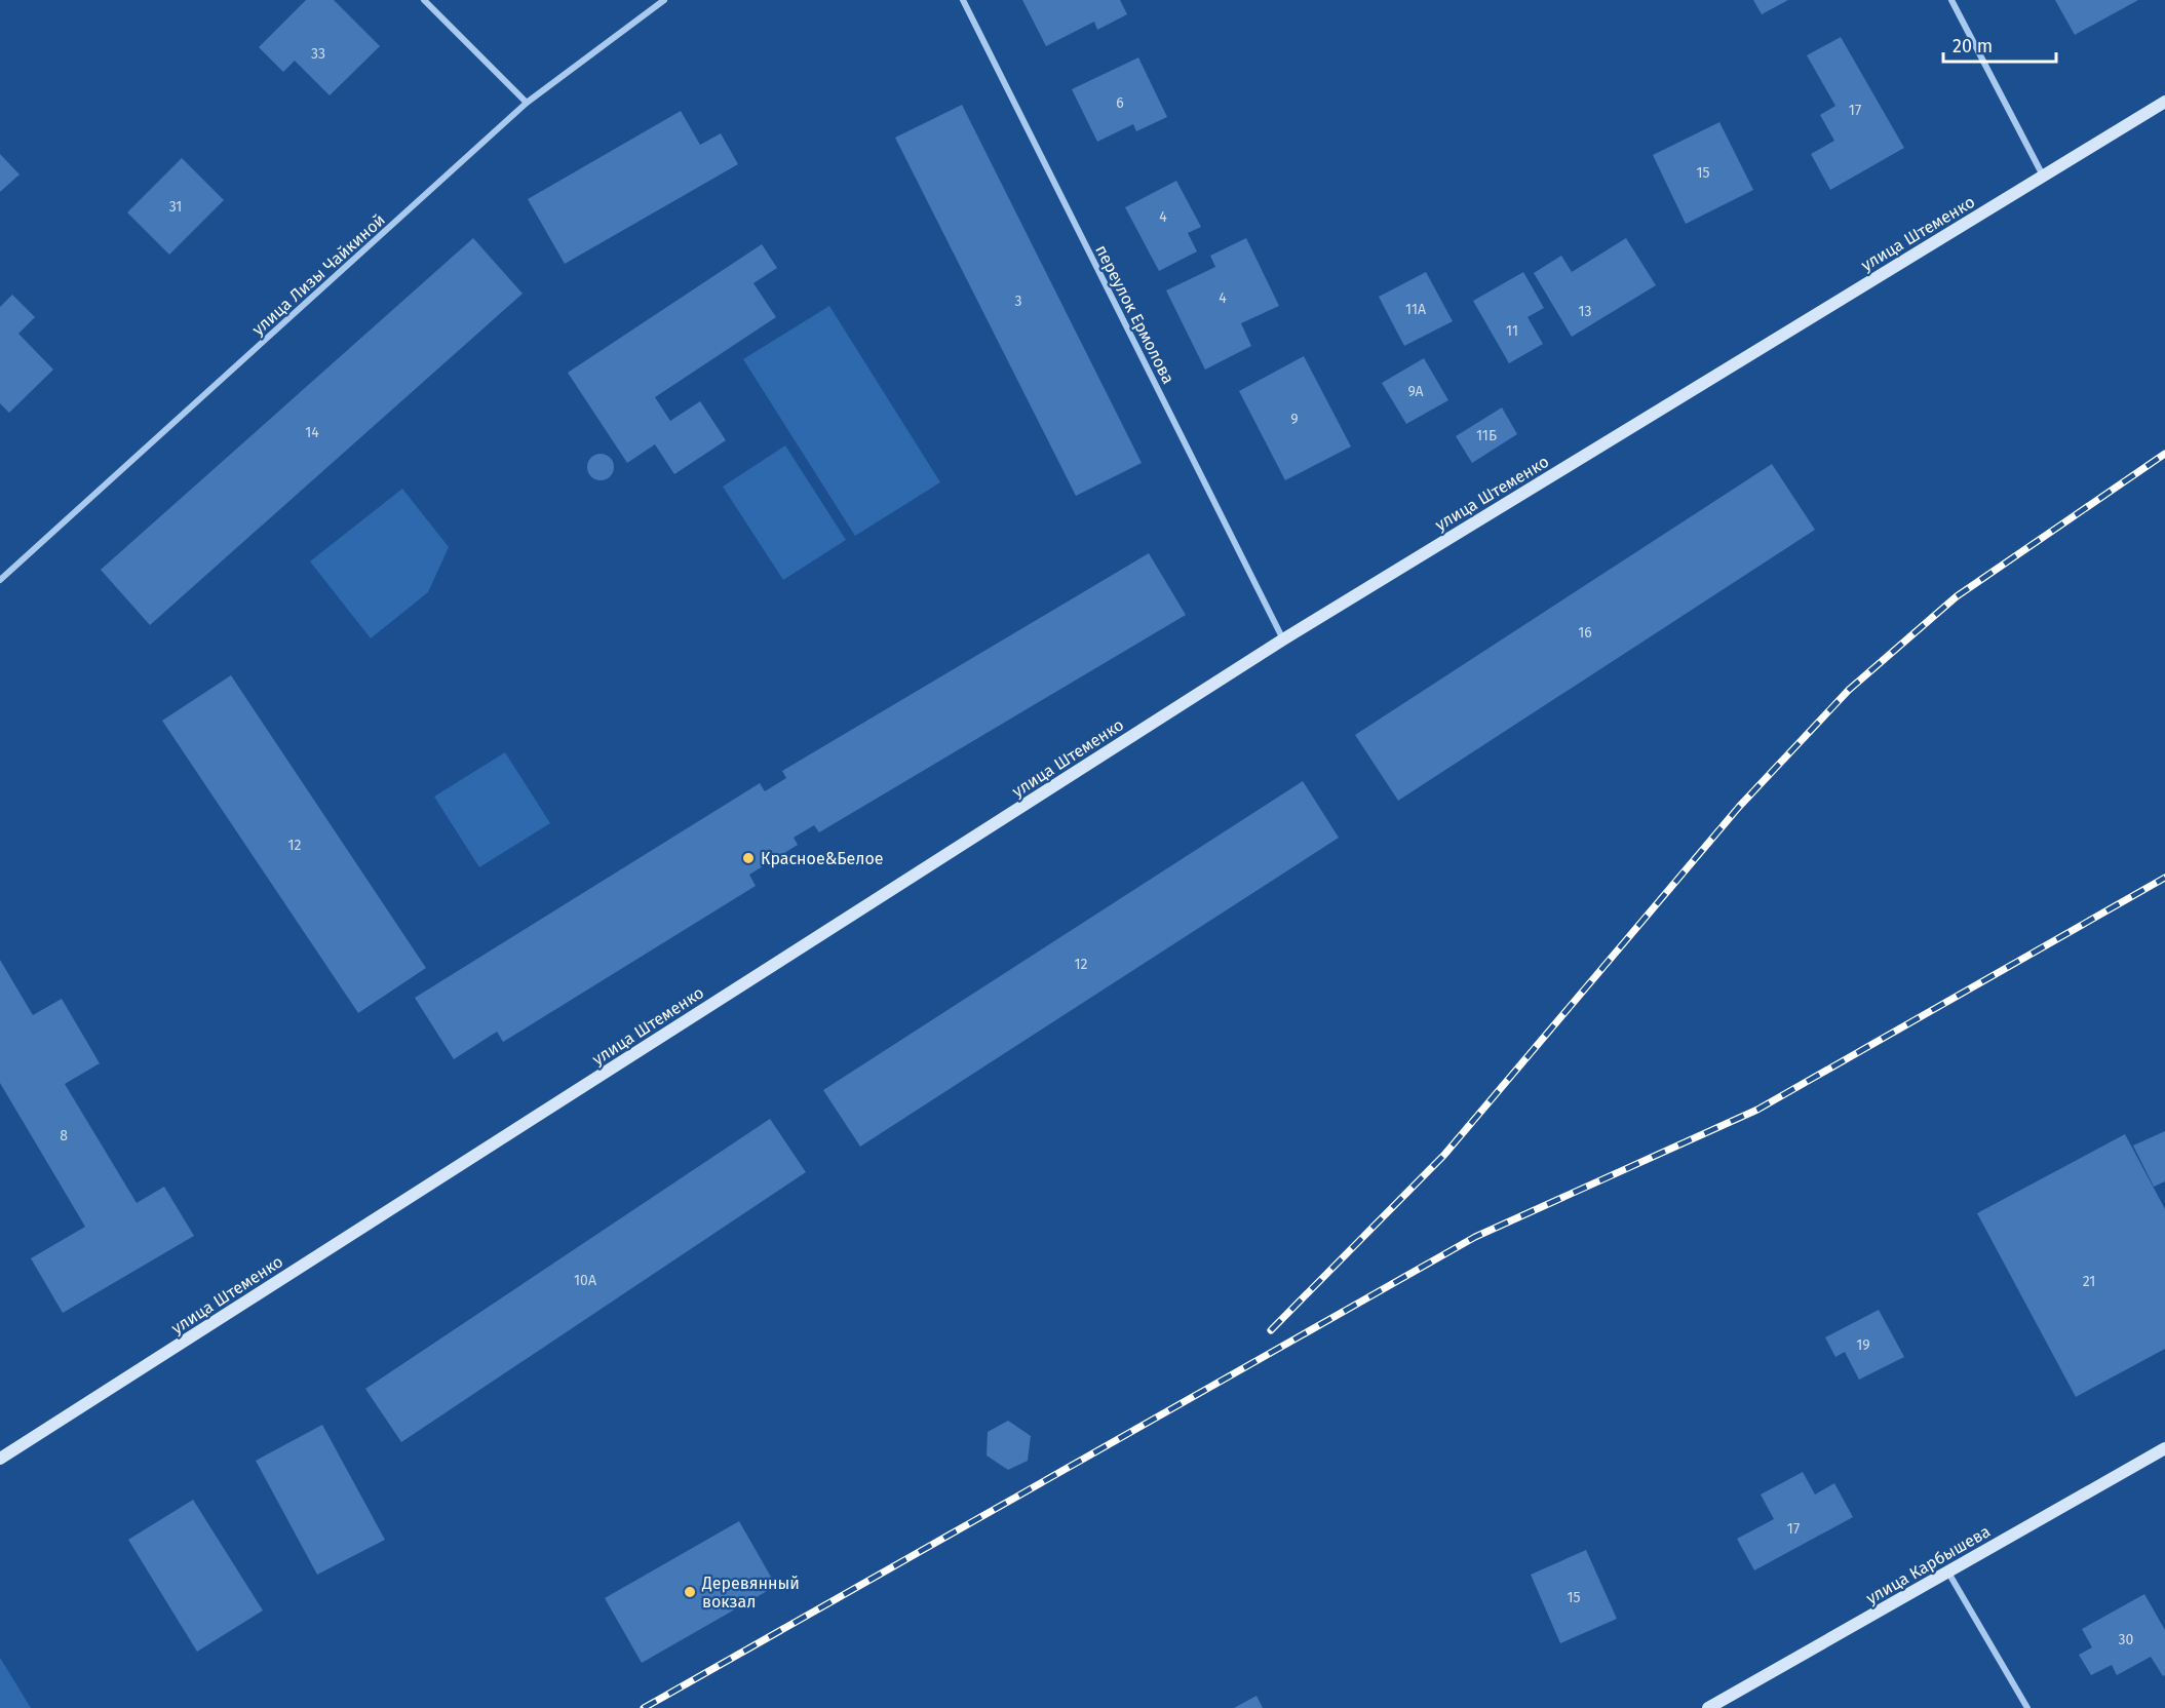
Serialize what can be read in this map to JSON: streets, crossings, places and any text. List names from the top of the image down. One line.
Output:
{"streets":{"main road":["улица Штеменко","улица Карбышева"],"street":["улица Лизы Чайкиной","переулок Ермолова"]},"crossings":[["улица Штеменко","переулок Ермолова"]],"places":["Красное&Белое","Деревянный вокзал"],"house_numbers":["33","6","17","15","31","4","4","3","11А","13","11","9А","9","14","11Б","16","12","12","8","10А","21","19","17","15","30"],"scale_bar":"20 m"}
